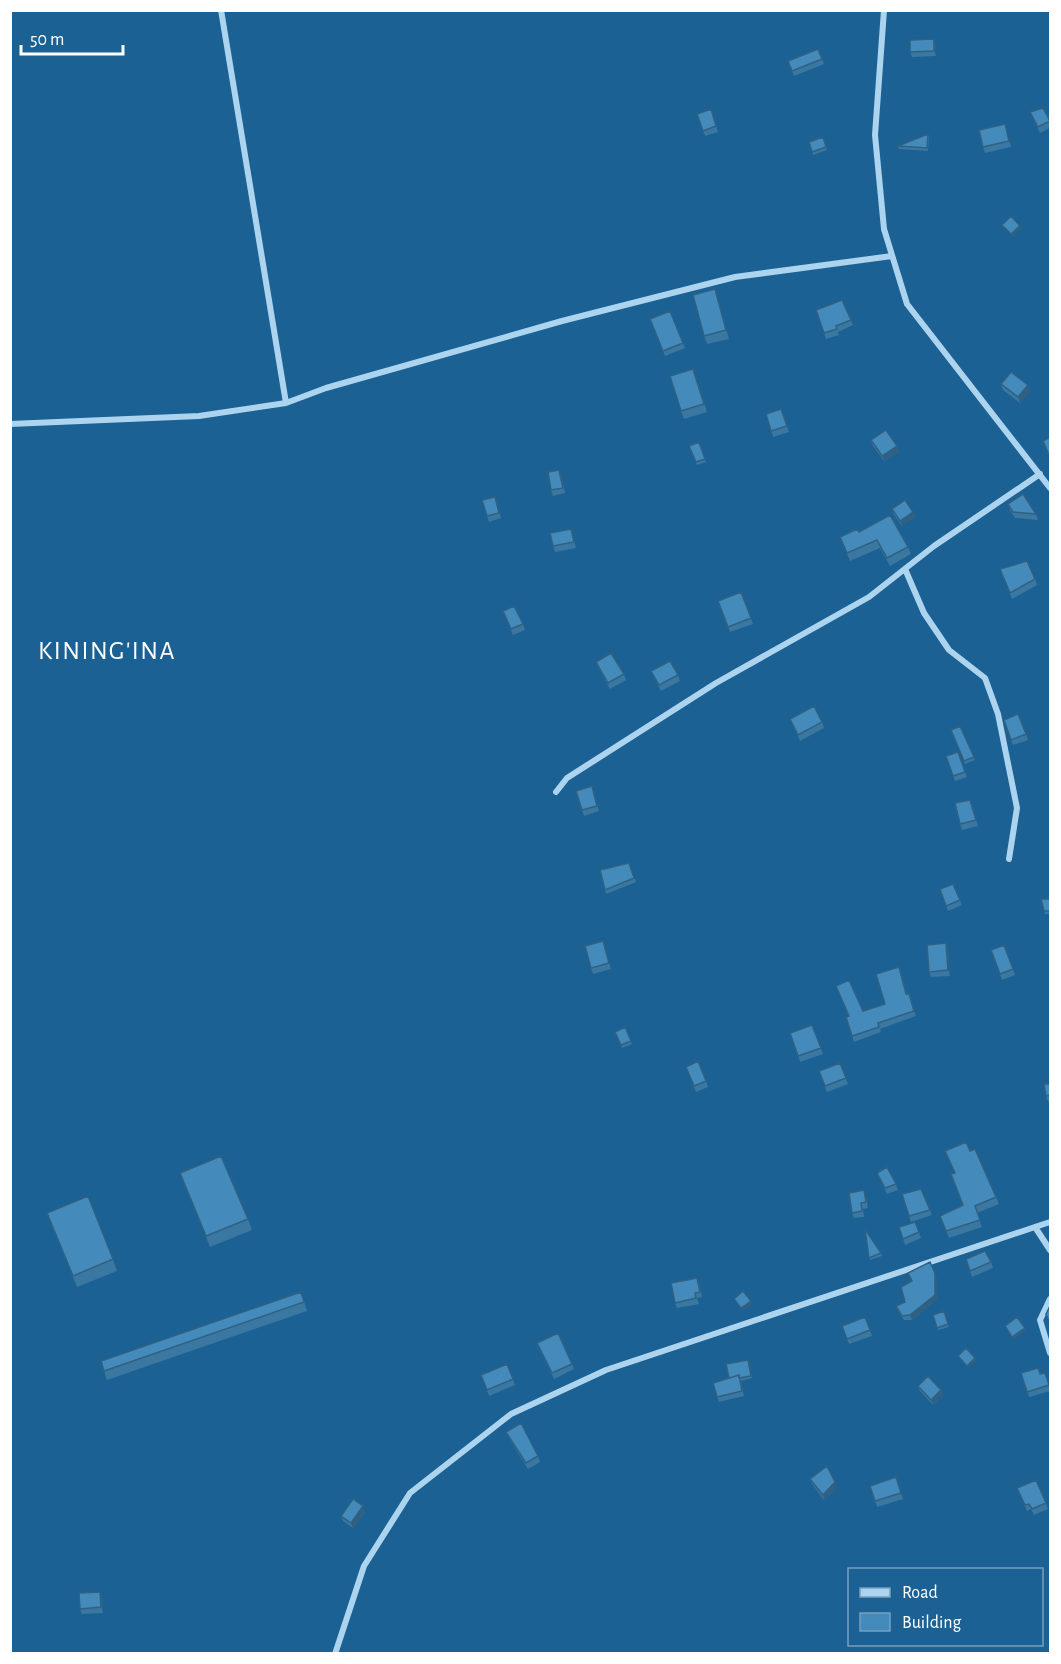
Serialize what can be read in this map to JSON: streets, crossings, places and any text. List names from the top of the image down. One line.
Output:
{"districts":["KINING'INA"],"legend":["Road","Building"],"scale_bar":"50 m"}
